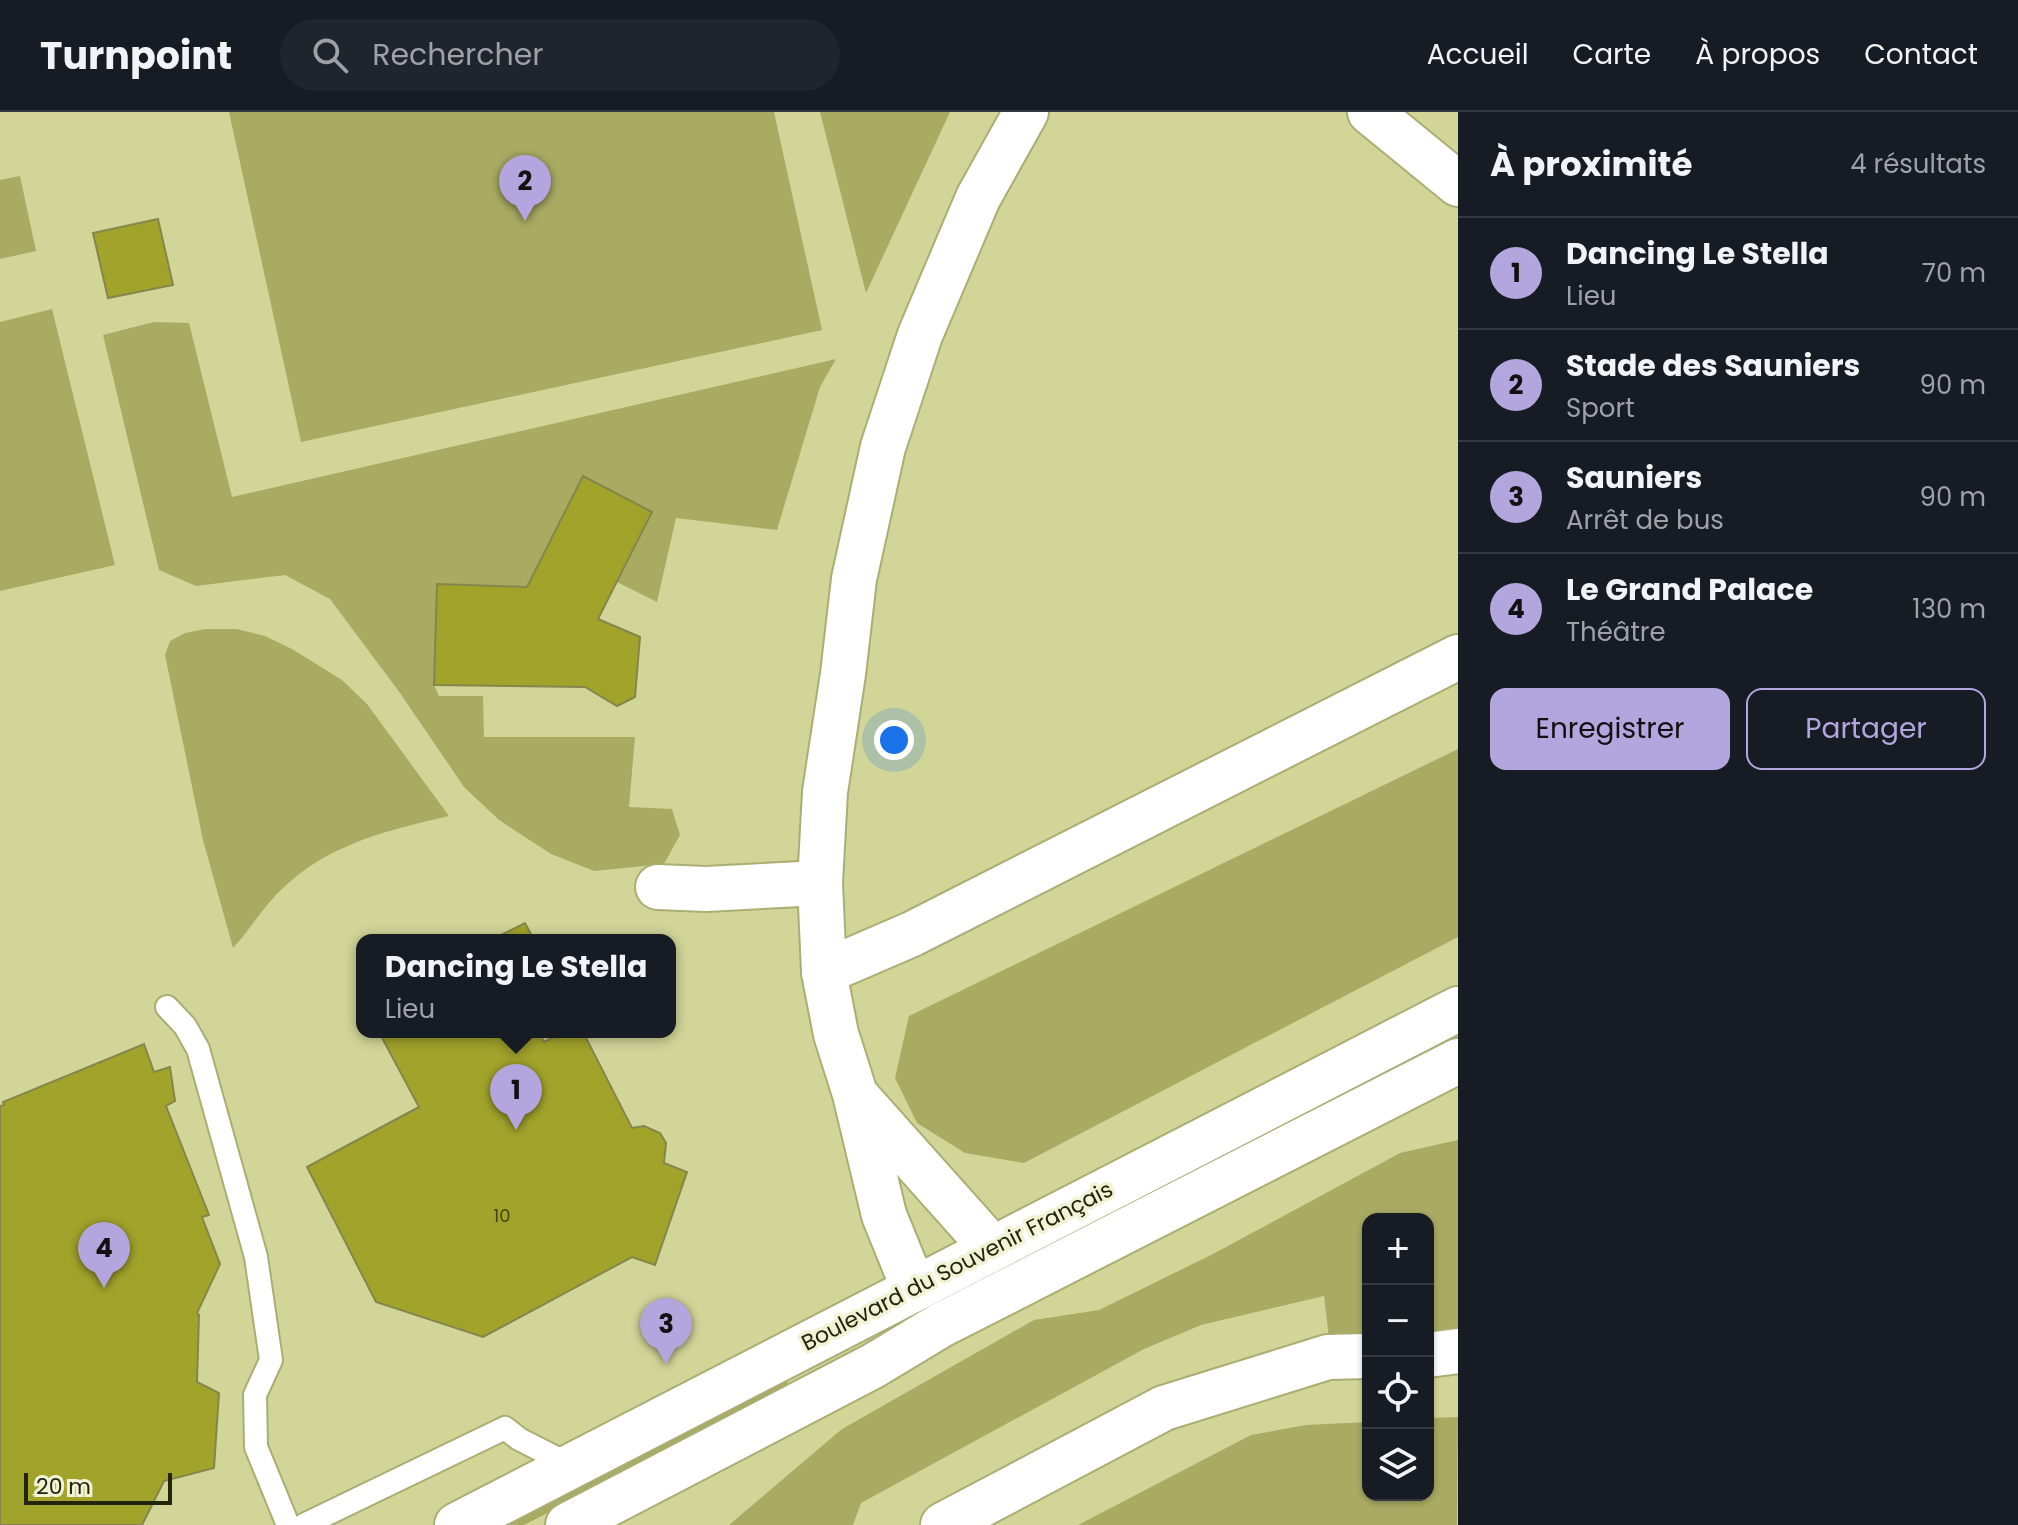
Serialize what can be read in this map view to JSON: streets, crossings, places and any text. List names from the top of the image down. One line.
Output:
{"streets":{"street":["Boulevard du Souvenir Français"]},"house_numbers":["10"],"scale_bar":"20 m","page":{"header":"Turnpoint","search":"Rechercher","nav":["Accueil","Carte","À propos","Contact"],"heading":["À proximité","4 résultats"],"pins":["2","1","4","3"],"list":[{"mark":"1","name":"Dancing Le Stella","note":"Lieu","value":"70 m"},{"mark":"2","name":"Stade des Sauniers","note":"Sport","value":"90 m"},{"mark":"3","name":"Sauniers","note":"Arrêt de bus","value":"90 m"},{"mark":"4","name":"Le Grand Palace","note":"Théâtre","value":"130 m"}],"buttons":["Enregistrer","Partager"],"popup":["Dancing Le Stella","Lieu"],"map_buttons":["+","−"],"scale":"20 m"}}
